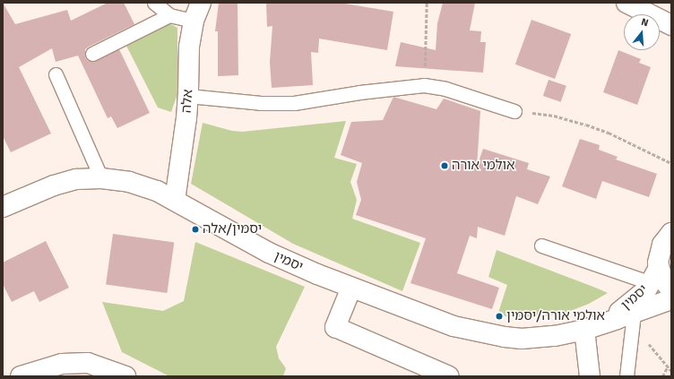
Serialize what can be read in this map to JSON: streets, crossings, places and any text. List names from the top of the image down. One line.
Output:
{"streets":{"street":["אלה","יסמין"]},"crossings":[["אלה","יסמין"]],"places":["אולמי אורה","יסמין/אלה","אולמי אורה/יסמין"],"north":"top"}
